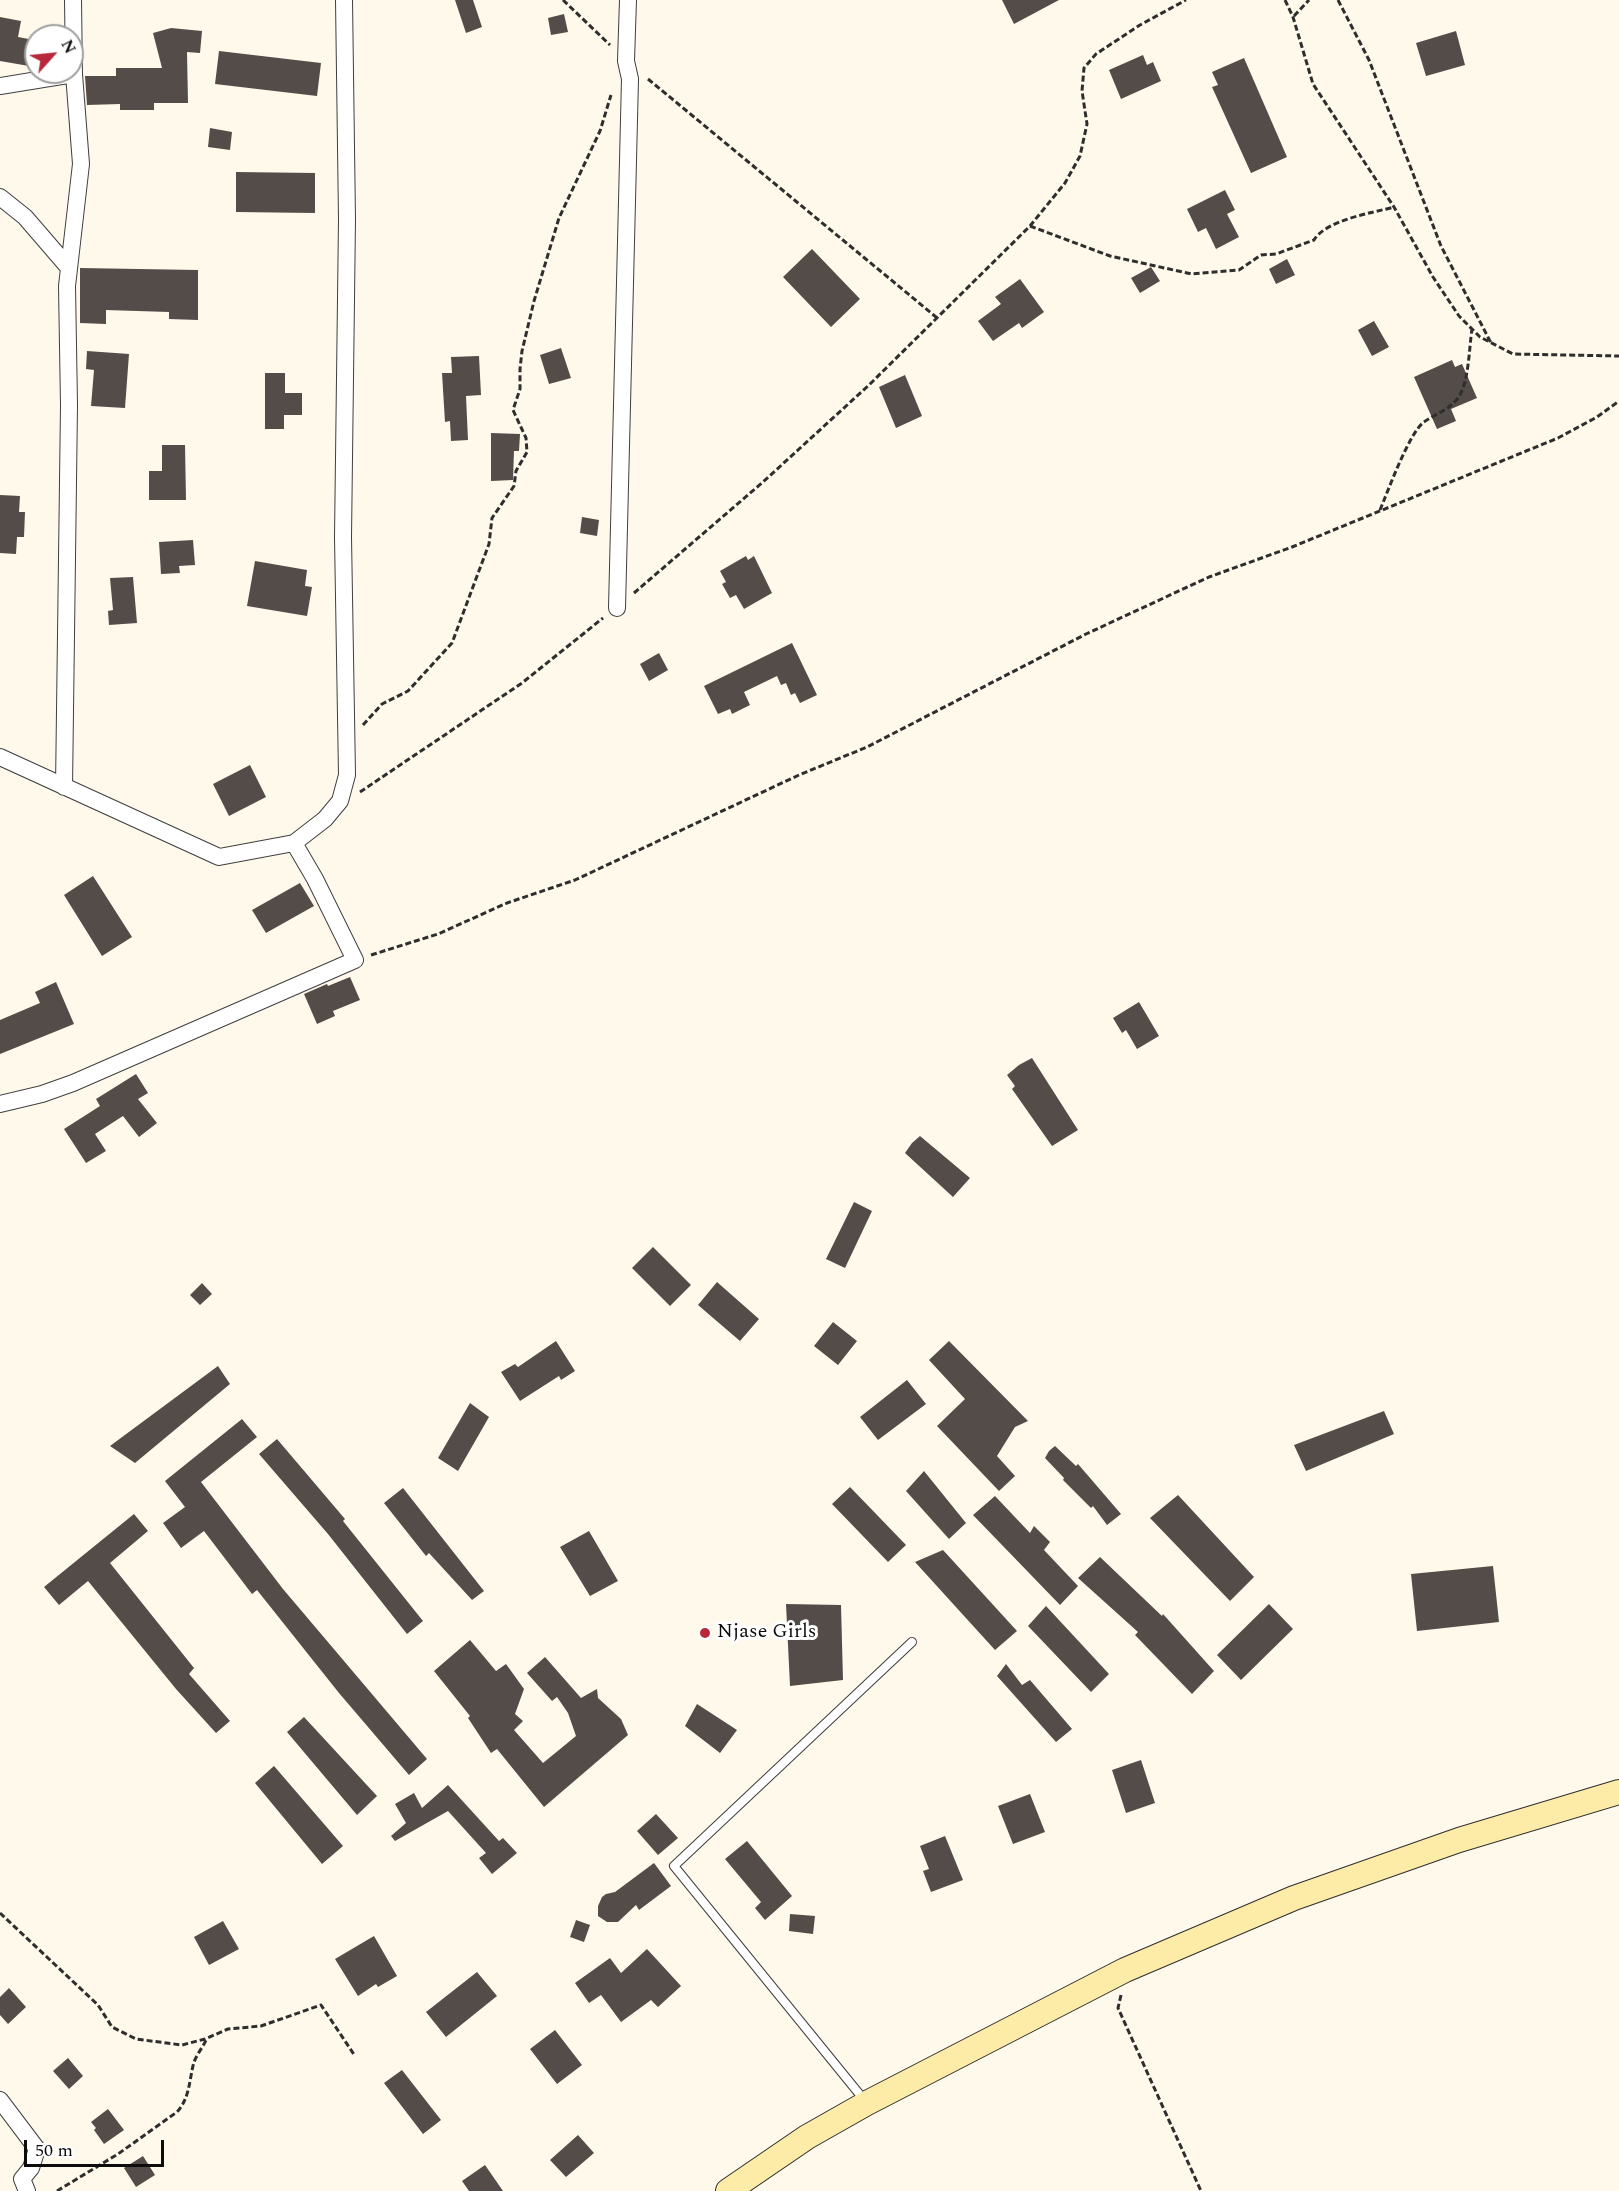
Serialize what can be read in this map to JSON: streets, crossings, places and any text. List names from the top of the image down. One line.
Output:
{"places":["Njase Girls"],"scale_bar":"50 m","north":"top right"}
